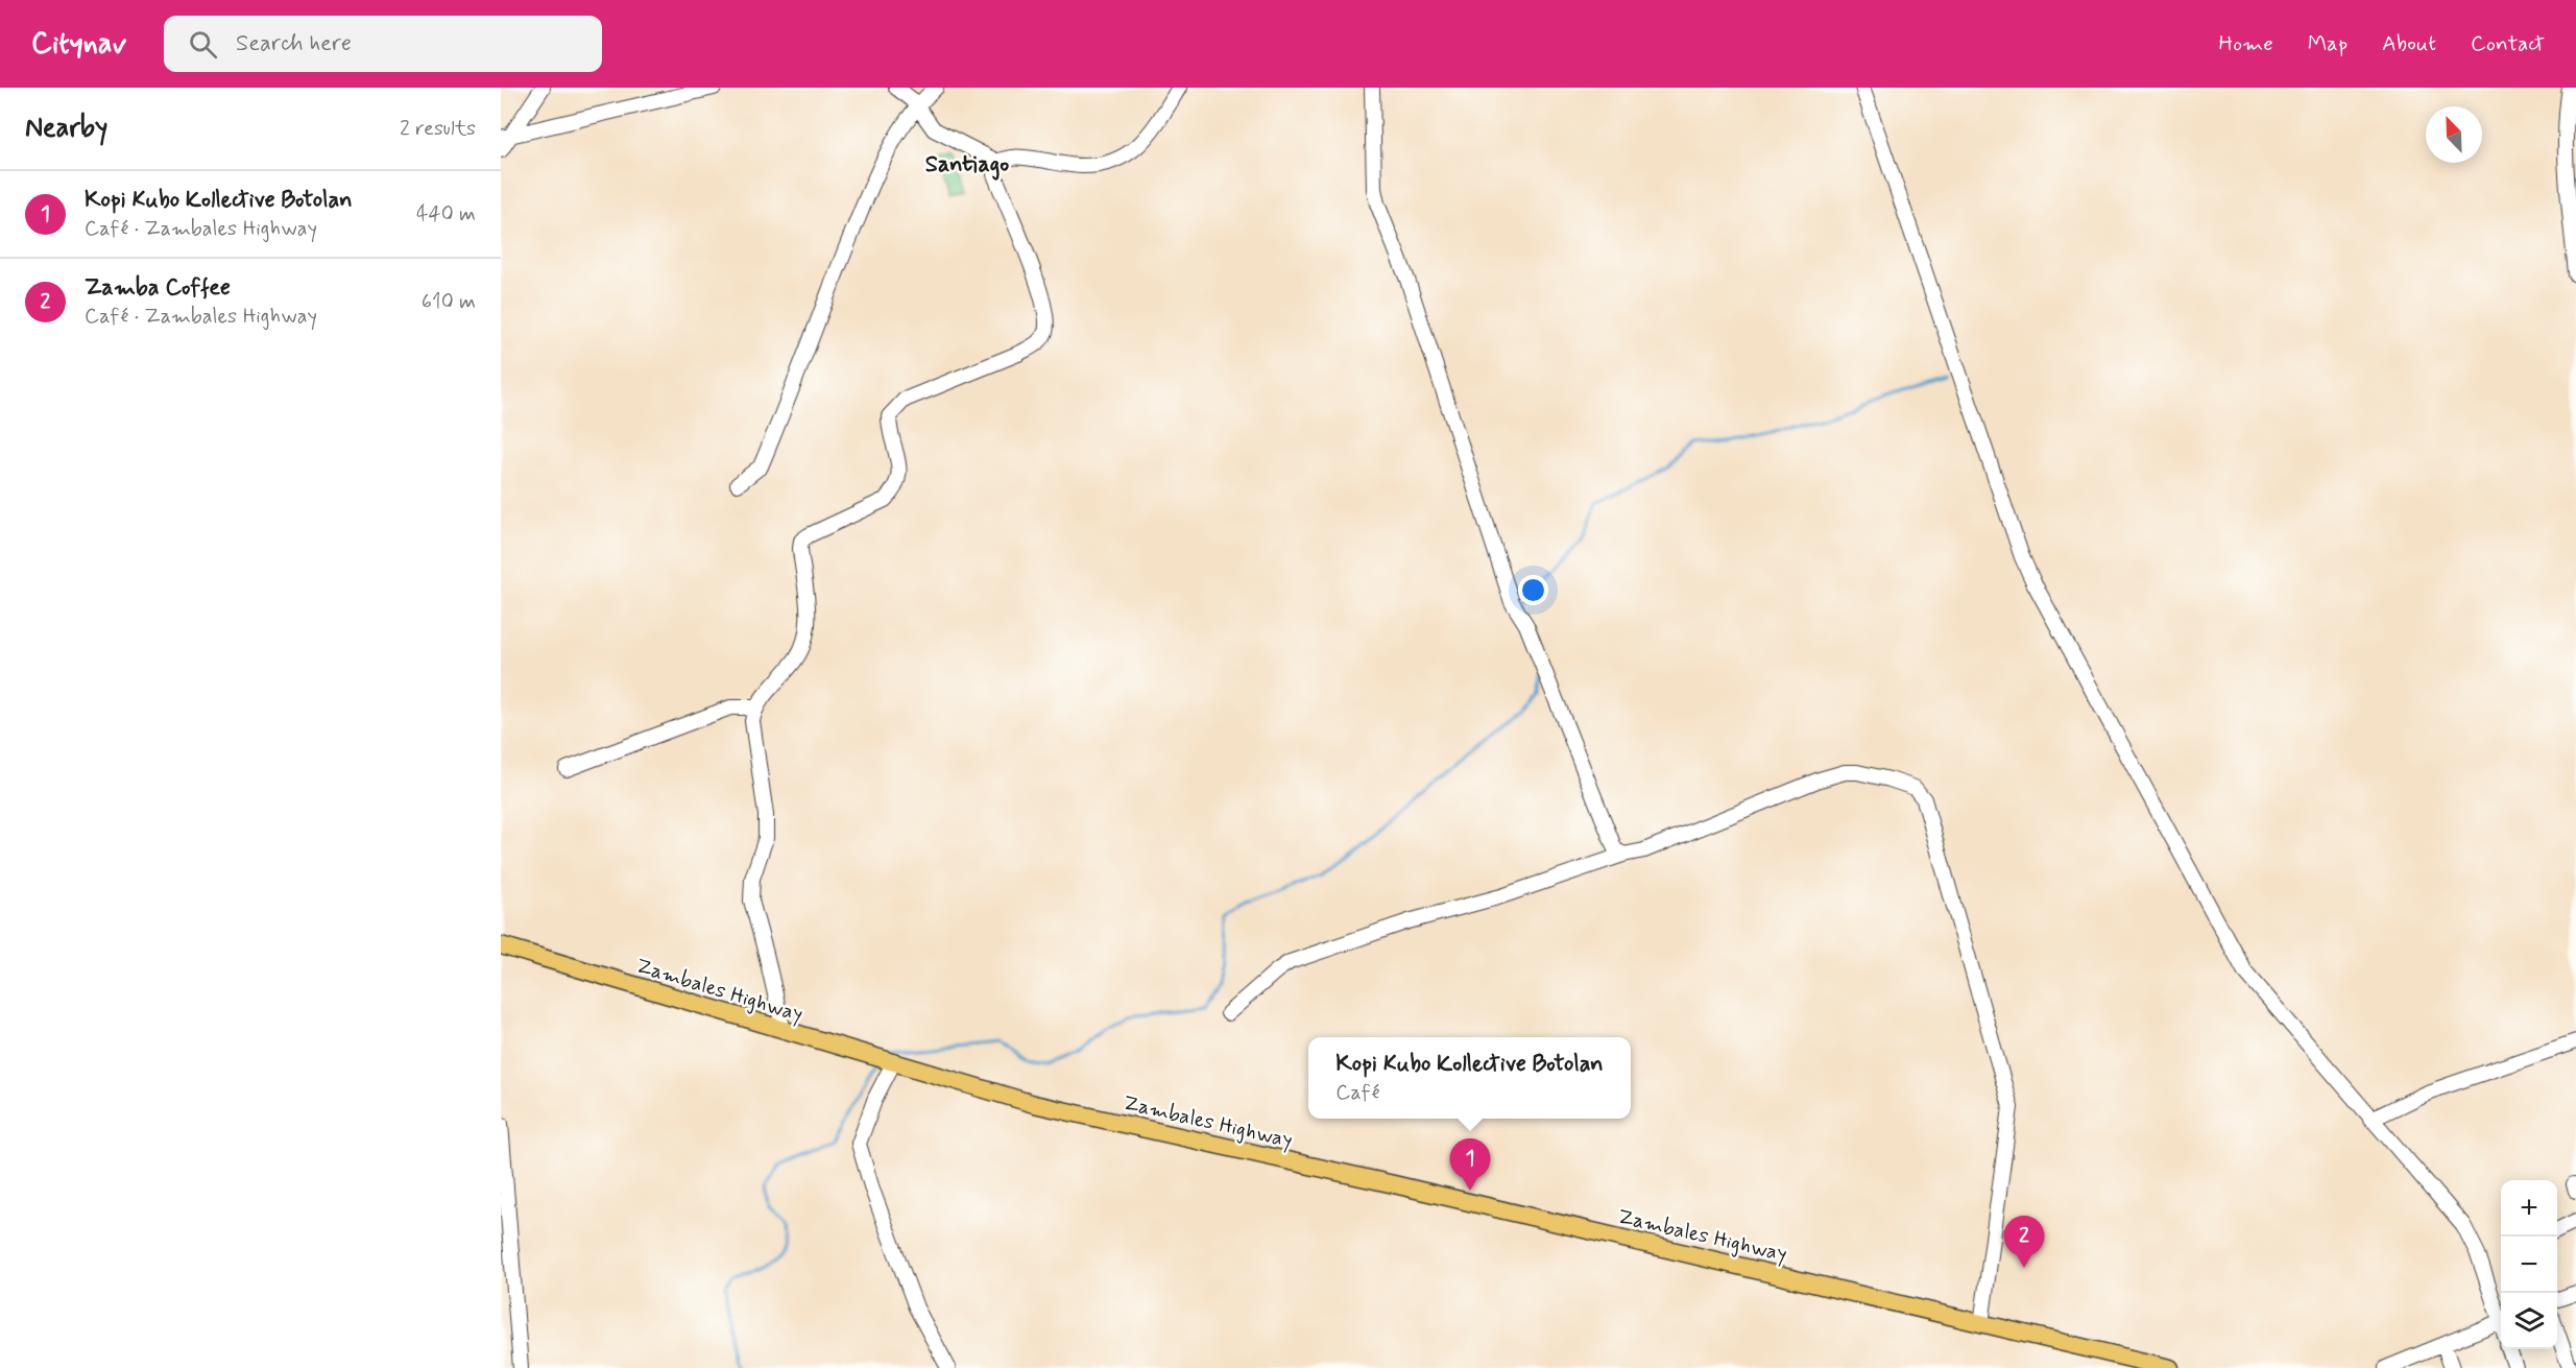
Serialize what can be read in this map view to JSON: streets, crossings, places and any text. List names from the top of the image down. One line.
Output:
{"streets":{"main road":["Zambales Highway"]},"districts":["Santiago"],"north":"top left","page":{"header":"Citynav","search":"Search here","nav":["Home","Map","About","Contact"],"heading":["Nearby","2 results"],"list":[{"mark":"1","name":"Kopi Kubo Kollective Botolan","note":"Café · Zambales Highway","value":"440 m"},{"mark":"2","name":"Zamba Coffee","note":"Café · Zambales Highway","value":"610 m"}],"popup":["Kopi Kubo Kollective Botolan","Café"],"pins":["1","2"],"map_buttons":["+","−"]}}
